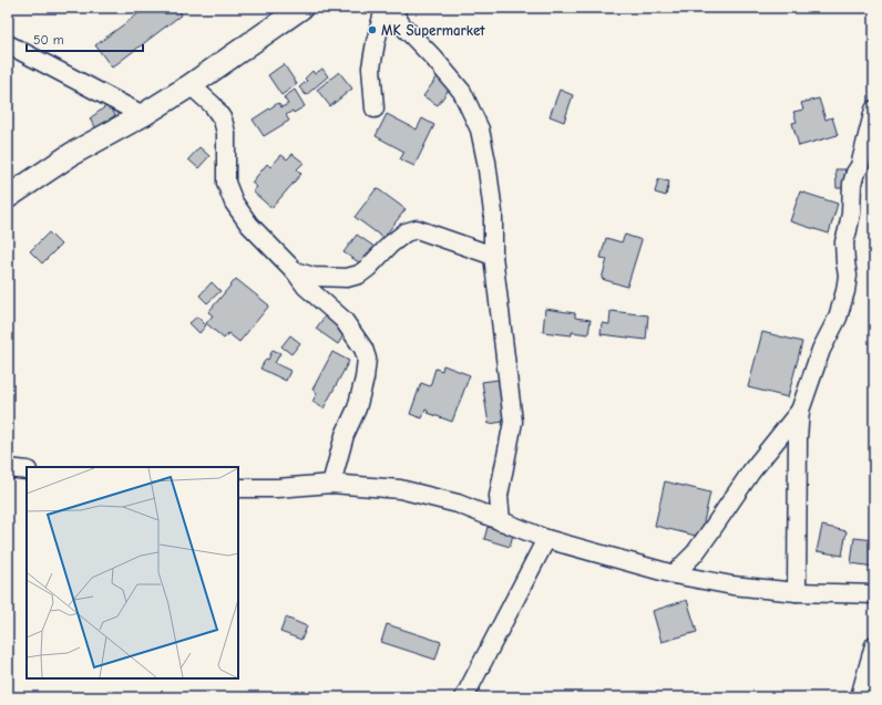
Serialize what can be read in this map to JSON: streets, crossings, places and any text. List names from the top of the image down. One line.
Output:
{"places":["MK Supermarket"],"scale_bar":"50 m"}
